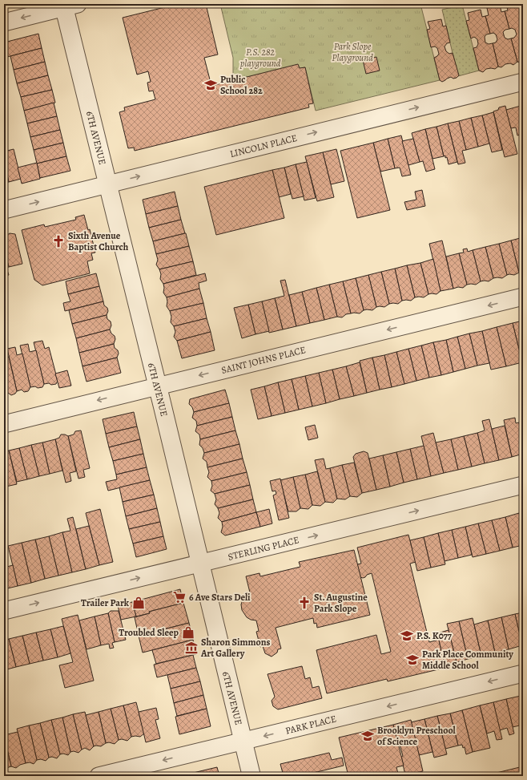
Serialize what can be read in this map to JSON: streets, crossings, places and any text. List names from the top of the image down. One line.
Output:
{"streets":{"street":["6TH AVENUE","LINCOLN PLACE","SAINT JOHNS PLACE","STERLING PLACE","PARK PLACE"]},"crossings":[["6TH AVENUE","LINCOLN PLACE"],["6TH AVENUE","SAINT JOHNS PLACE"],["6TH AVENUE","STERLING PLACE"],["6TH AVENUE","PARK PLACE"]],"one_way":["LINCOLN PLACE","SAINT JOHNS PLACE","STERLING PLACE","PARK PLACE"],"parks":["Park Slope Playground","P.S. 282 playground"],"places":{"school or university":["Public School 282","P.S. K077","Park Place Community Middle School","Brooklyn Preschool of Science"],"church":["Sixth Avenue Baptist Church","St. Augustine Park Slope"],"supermarket":["6 Ave Stars Deli"],"shop":["Trailer Park","Troubled Sleep"],"museum":["Sharon Simmons Art Gallery"]}}
